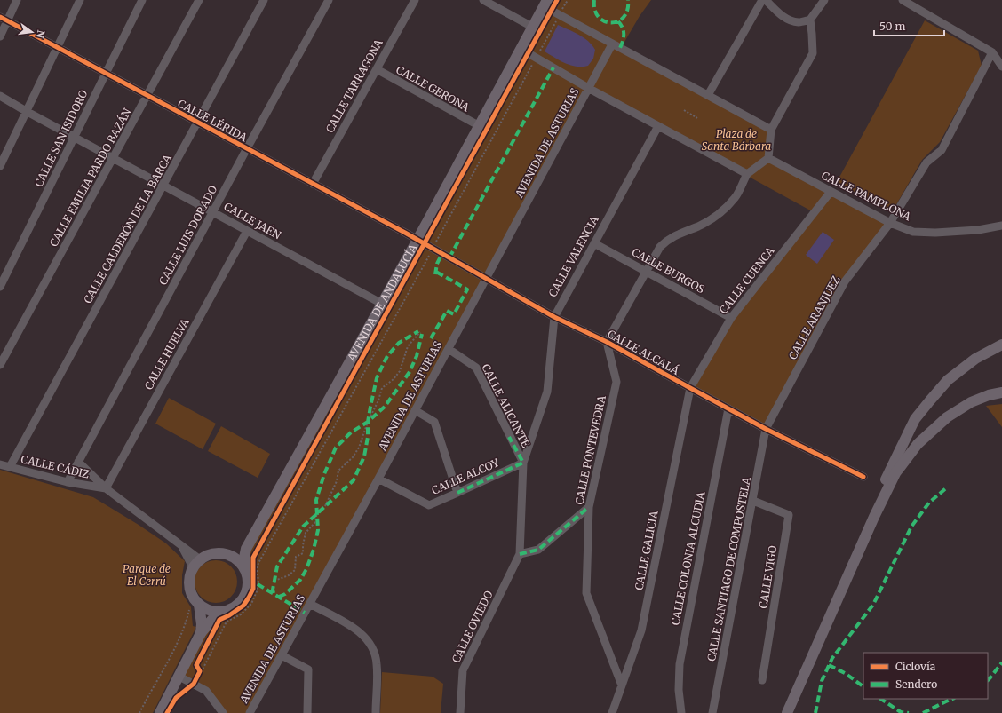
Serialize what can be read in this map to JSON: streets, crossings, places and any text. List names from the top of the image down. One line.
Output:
{"streets":{"street":["CALLE TARRAGONA","CALLE GERONA","CALLE LÉRIDA","CALLE SAN ISIDORO","AVENIDA DE ASTURIAS","CALLE EMILIA PARDO BAZÁN","CALLE PAMPLONA","CALLE JAÉN","CALLE CALDERÓN DE LA BARCA","CALLE LUIS DORADO","CALLE VALENCIA","CALLE BURGOS","CALLE CUENCA","AVENIDA DE ANDALUCÍA","CALLE ARANJUEZ","CALLE ALCALÁ","CALLE HUELVA","CALLE ALICANTE","CALLE PONTEVEDRA","CALLE CÁDIZ","CALLE ALCOY","CALLE GALICIA","CALLE COLONIA ALCUDIA","CALLE SANTIAGO DE COMPOSTELA","CALLE VIGO","CALLE OVIEDO"]},"crossings":[["CALLE TARRAGONA","CALLE GERONA"],["CALLE TARRAGONA","CALLE LÉRIDA"],["CALLE GERONA","AVENIDA DE ANDALUCÍA"],["CALLE LÉRIDA","CALLE SAN ISIDORO"],["CALLE LÉRIDA","CALLE EMILIA PARDO BAZÁN"],["CALLE LÉRIDA","CALLE CALDERÓN DE LA BARCA"],["CALLE LÉRIDA","CALLE LUIS DORADO"],["CALLE LÉRIDA","AVENIDA DE ANDALUCÍA"],["CALLE LÉRIDA","CALLE ALCALÁ"],["CALLE SAN ISIDORO","CALLE JAÉN"],["AVENIDA DE ASTURIAS","CALLE ALCALÁ"],["AVENIDA DE ASTURIAS","CALLE ALICANTE"],["AVENIDA DE ASTURIAS","CALLE ALCOY"],["CALLE EMILIA PARDO BAZÁN","CALLE JAÉN"],["CALLE PAMPLONA","CALLE CUENCA"],["CALLE PAMPLONA","CALLE ARANJUEZ"],["CALLE JAÉN","CALLE CALDERÓN DE LA BARCA"],["CALLE JAÉN","CALLE LUIS DORADO"],["CALLE JAÉN","AVENIDA DE ANDALUCÍA"],["CALLE JAÉN","CALLE HUELVA"],["CALLE CALDERÓN DE LA BARCA","CALLE CÁDIZ"],["CALLE LUIS DORADO","CALLE CÁDIZ"],["CALLE VALENCIA","CALLE BURGOS"],["CALLE VALENCIA","CALLE ALCALÁ"],["CALLE VALENCIA","CALLE ALICANTE"],["CALLE VALENCIA","CALLE ALCOY"],["CALLE VALENCIA","CALLE OVIEDO"],["CALLE BURGOS","CALLE CUENCA"],["CALLE CUENCA","CALLE ALCALÁ"],["CALLE CUENCA","CALLE GALICIA"],["AVENIDA DE ANDALUCÍA","CALLE ALCALÁ"],["AVENIDA DE ANDALUCÍA","CALLE CÁDIZ"],["CALLE ARANJUEZ","CALLE ALCALÁ"],["CALLE ARANJUEZ","CALLE SANTIAGO DE COMPOSTELA"],["CALLE ALCALÁ","CALLE PONTEVEDRA"],["CALLE ALCALÁ","CALLE GALICIA"],["CALLE ALCALÁ","CALLE COLONIA ALCUDIA"],["CALLE ALCALÁ","CALLE SANTIAGO DE COMPOSTELA"],["CALLE HUELVA","CALLE CÁDIZ"],["CALLE ALICANTE","CALLE ALCOY"],["CALLE PONTEVEDRA","CALLE GALICIA"],["CALLE SANTIAGO DE COMPOSTELA","CALLE VIGO"]],"parks":["Plaza de Santa Bárbara","Parque de El Cerrú"],"legend":["Ciclovía","Sendero"],"scale_bar":"50 m","north":"right"}
